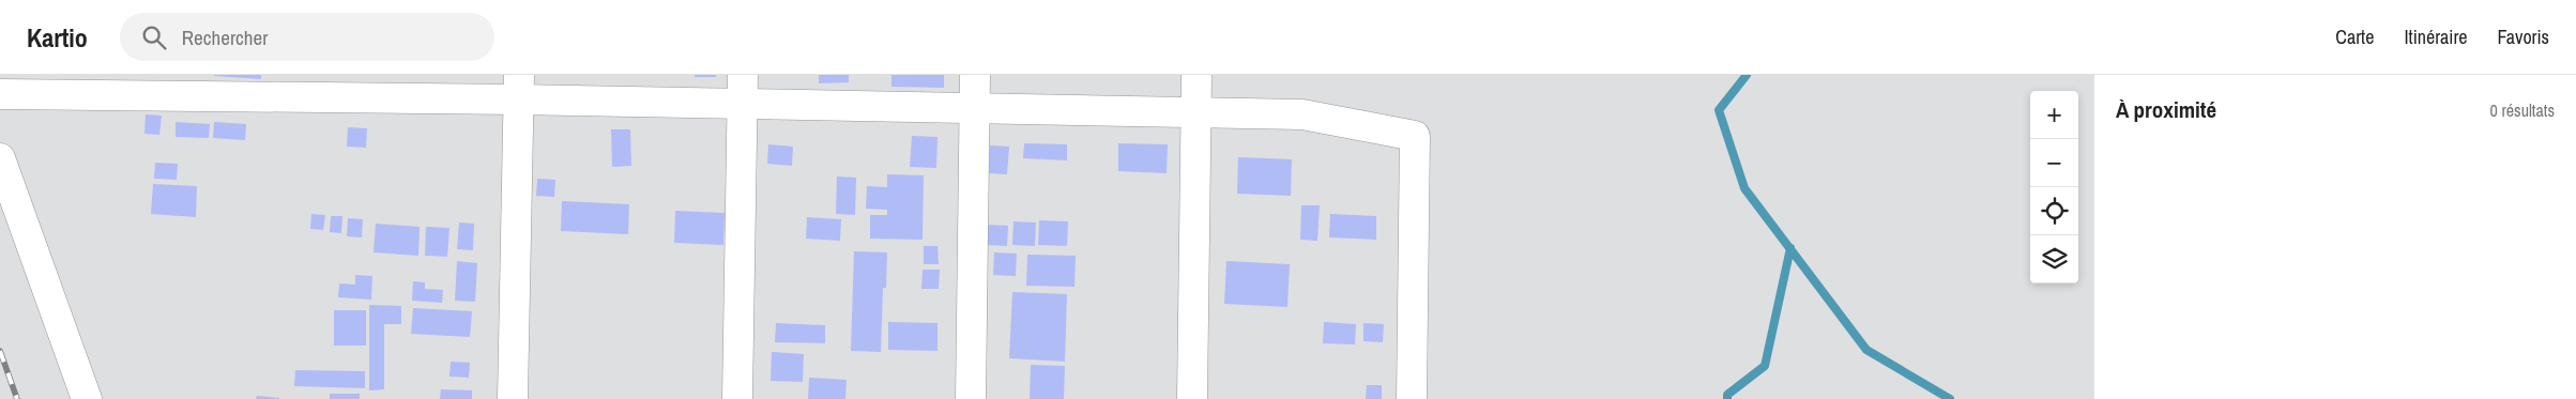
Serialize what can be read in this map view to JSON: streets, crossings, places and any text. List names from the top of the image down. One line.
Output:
{"page":{"header":"Kartio","search":"Rechercher","nav":["Carte","Itinéraire","Favoris"],"heading":["À proximité","0 résultats"],"map_buttons":["+","−"]}}
